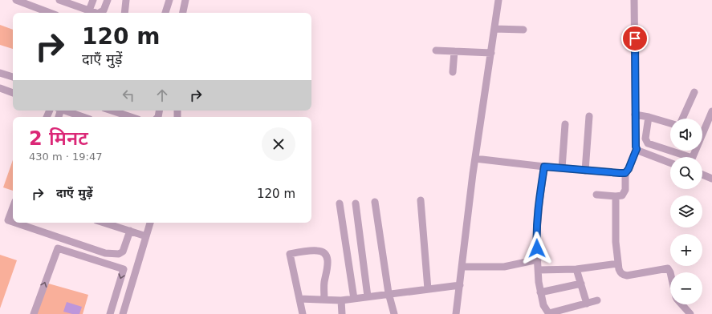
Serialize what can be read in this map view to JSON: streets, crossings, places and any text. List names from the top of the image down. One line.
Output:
{"page":{"turn":["120 m","दाएँ मुड़ें"],"heading":["2 मिनट","430 m · 19:47"],"map_buttons":["+","−"],"list":[{"name":"दाएँ मुड़ें","value":"120 m"}]}}
